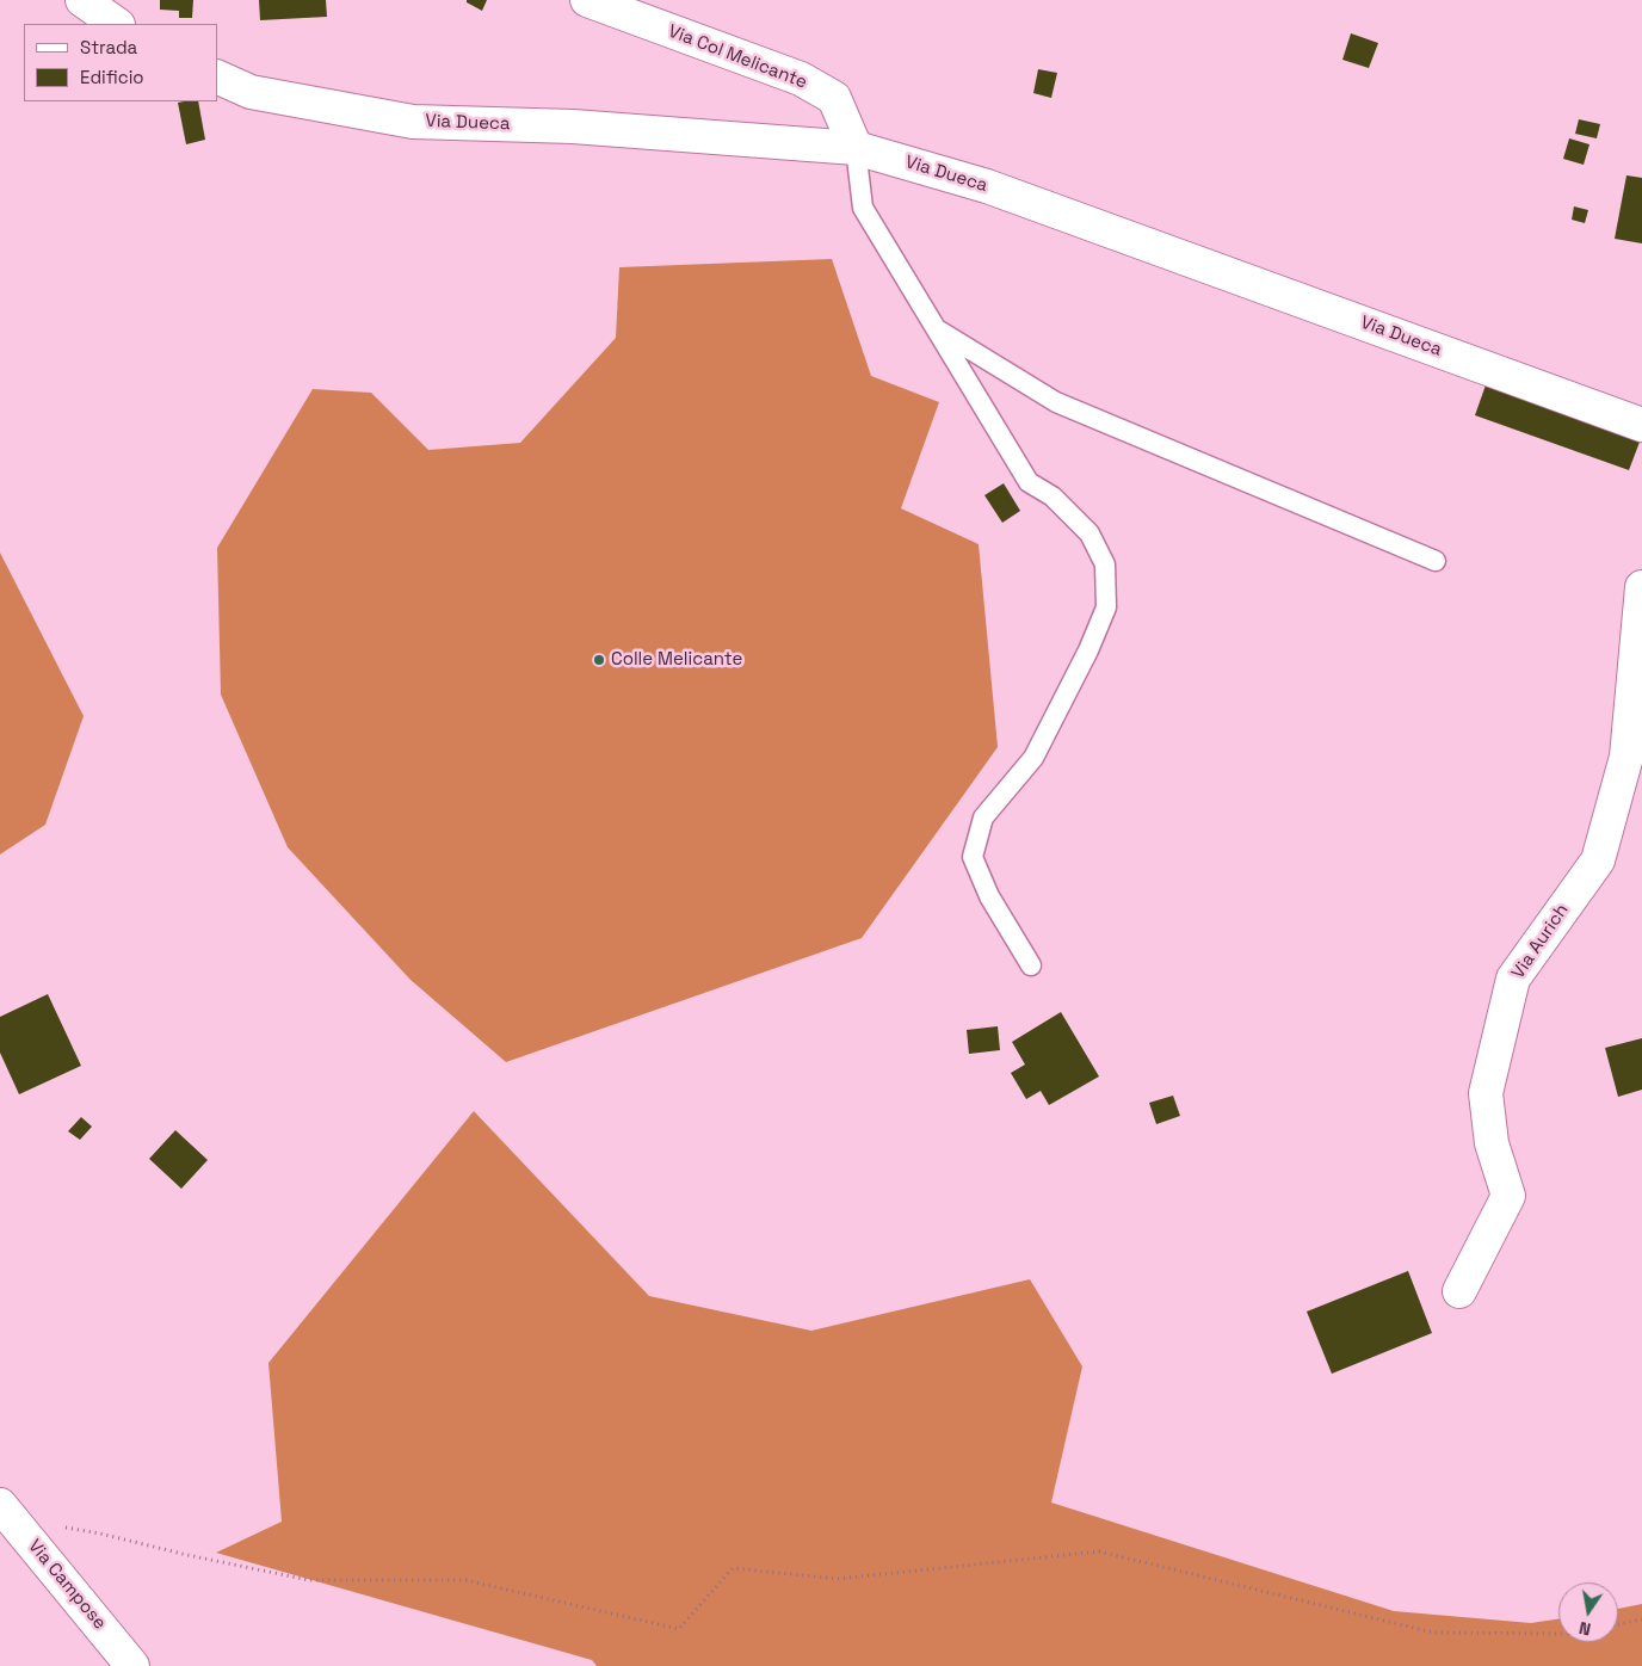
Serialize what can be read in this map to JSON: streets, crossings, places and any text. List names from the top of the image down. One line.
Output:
{"streets":{"street":["Via Col Melicante","Via Dueca","Via Aurich","Via Campose"]},"crossings":[["Via Col Melicante","Via Dueca"]],"places":["Colle Melicante"],"legend":["Strada","Edificio"],"north":"bottom"}
